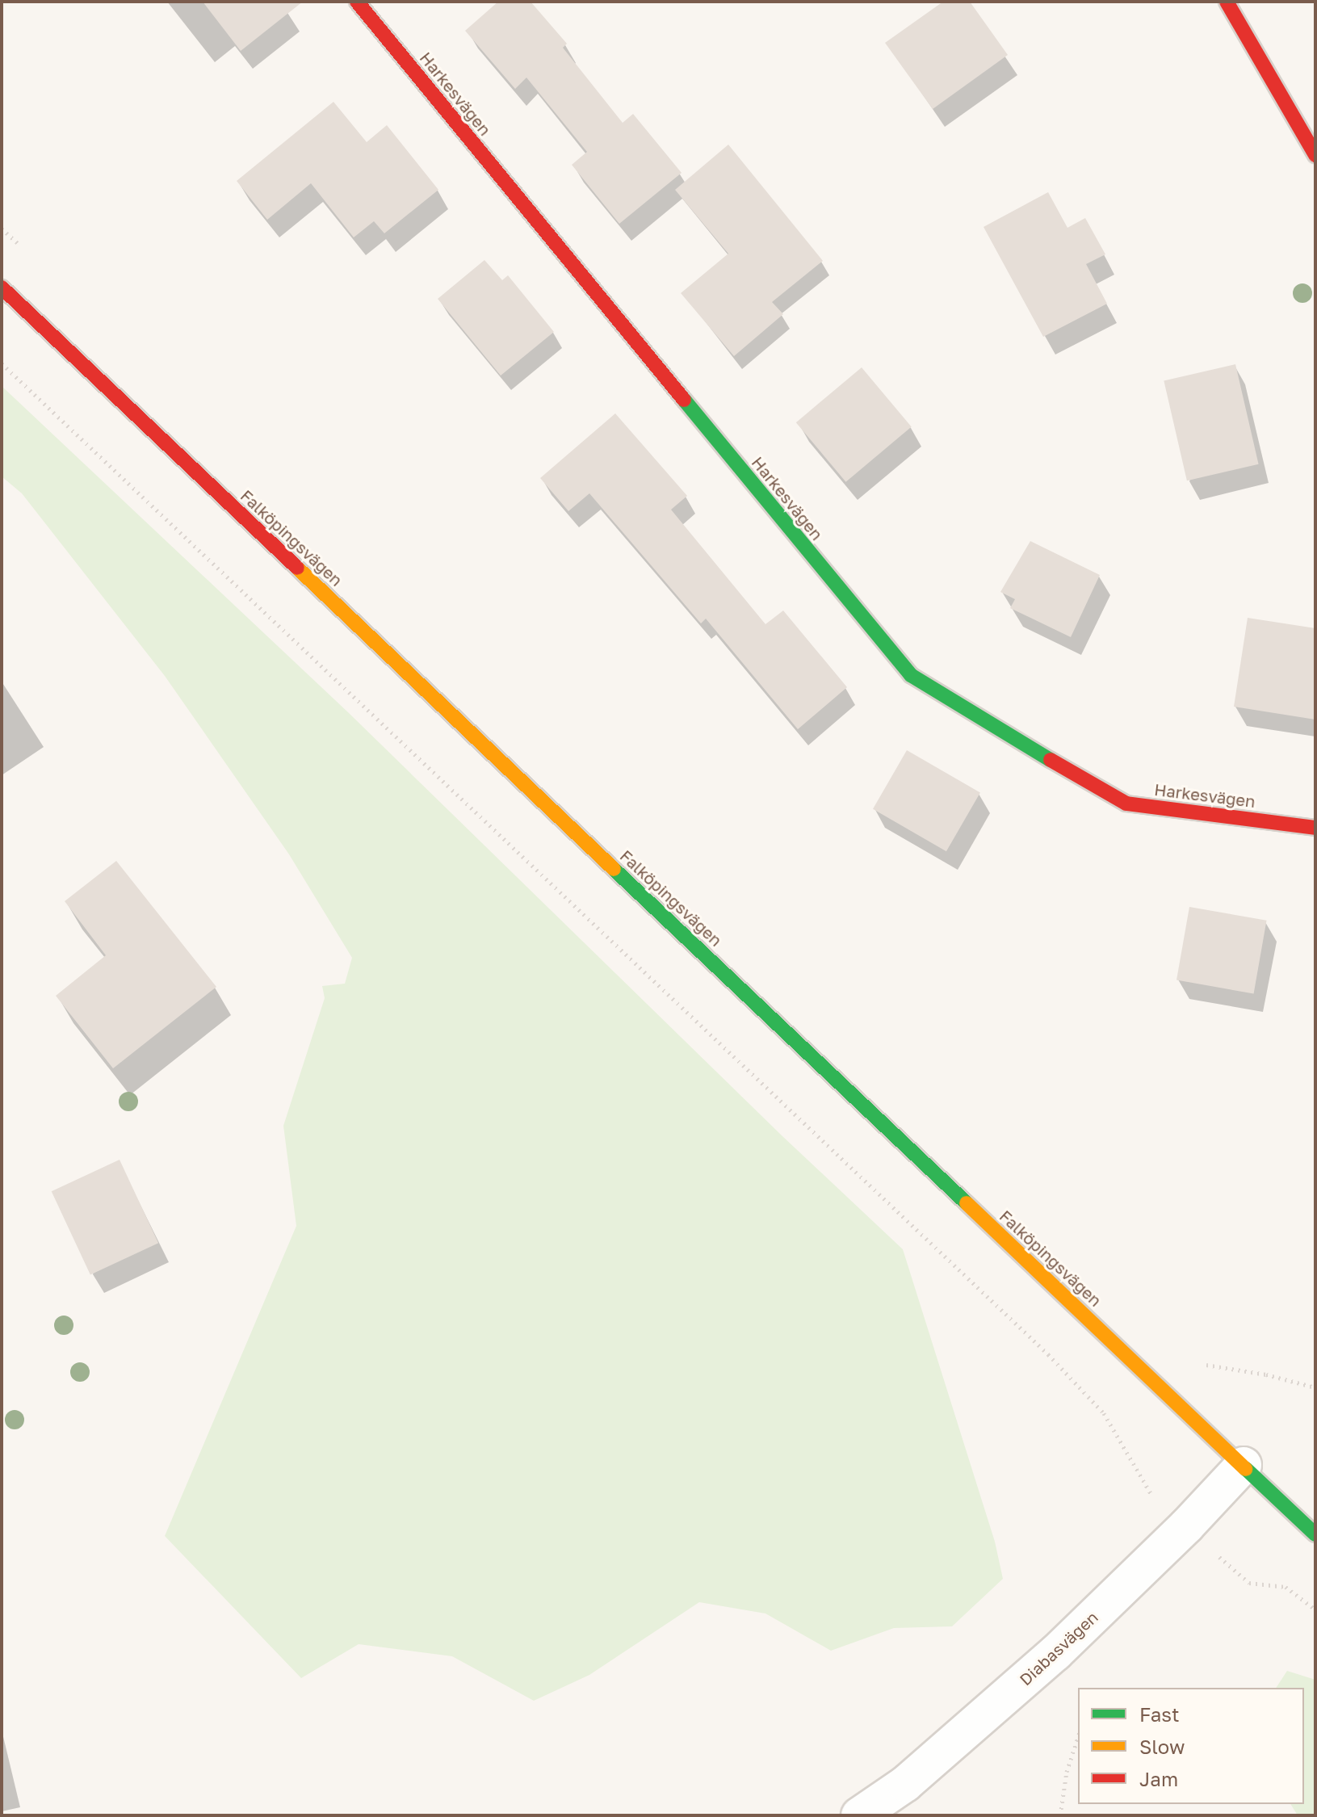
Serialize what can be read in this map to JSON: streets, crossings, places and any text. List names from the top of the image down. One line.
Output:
{"streets":{"main road":["Harkesvägen","Falköpingsvägen"],"street":["Diabasvägen"]},"crossings":[["Falköpingsvägen","Diabasvägen"]],"legend":["Fast","Slow","Jam"]}
